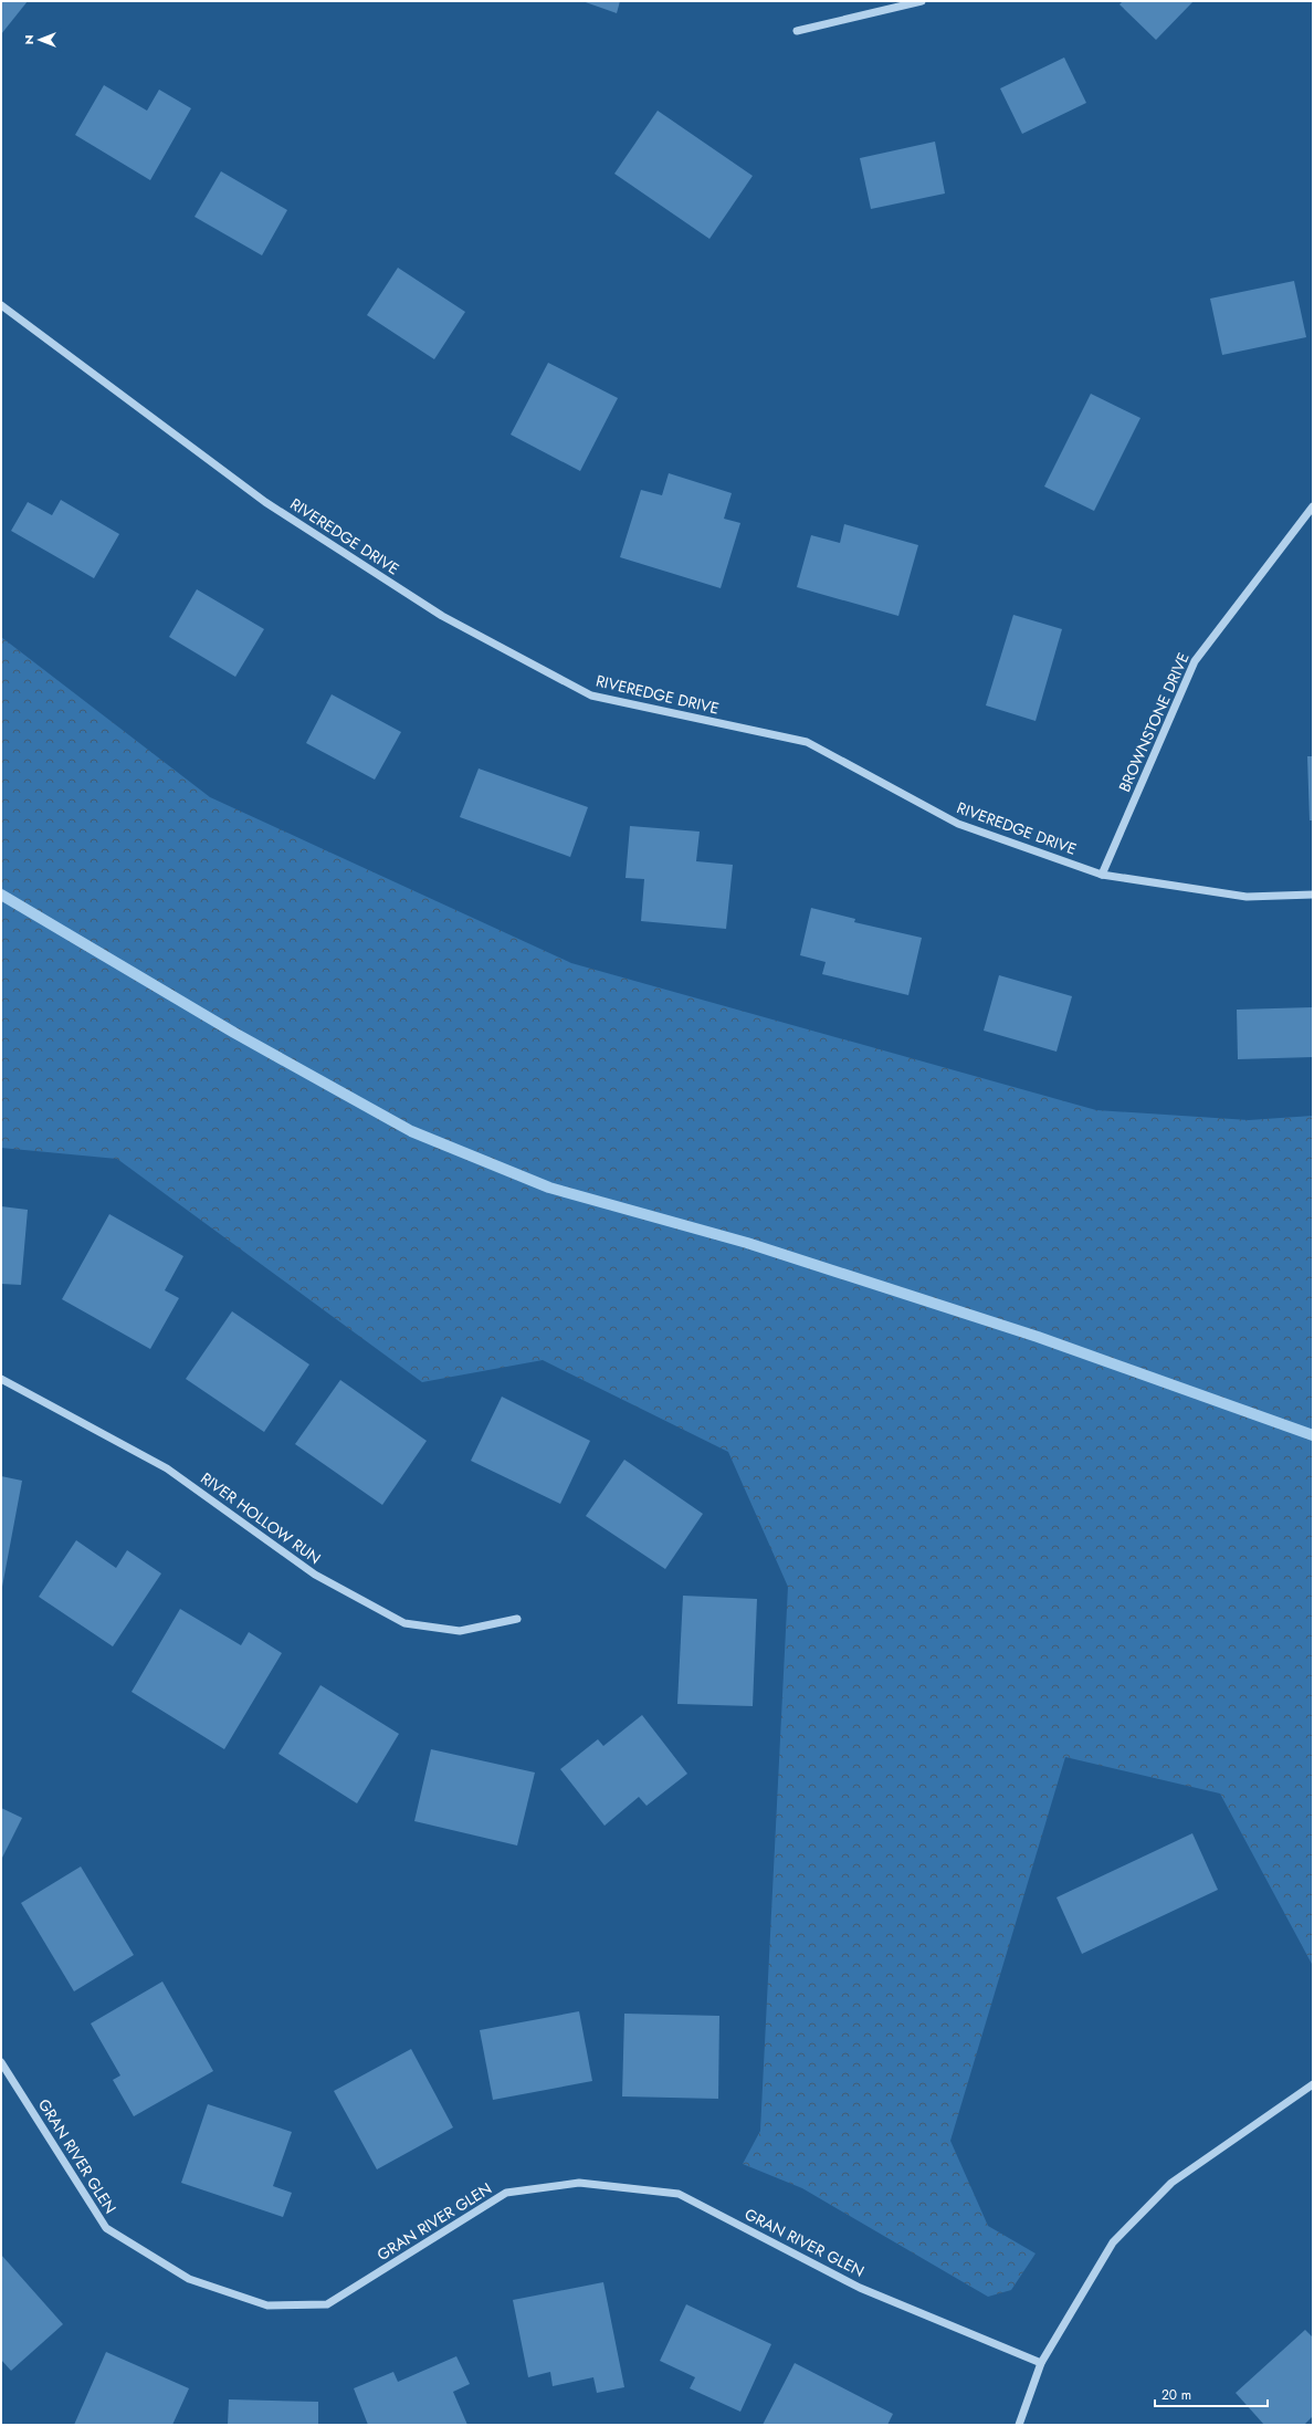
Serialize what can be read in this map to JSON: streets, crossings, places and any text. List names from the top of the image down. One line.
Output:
{"streets":{"street":["RIVEREDGE DRIVE","BROWNSTONE DRIVE","RIVER HOLLOW RUN","GRAN RIVER GLEN"]},"crossings":[["RIVEREDGE DRIVE","BROWNSTONE DRIVE"]],"scale_bar":"20 m","north":"left"}
